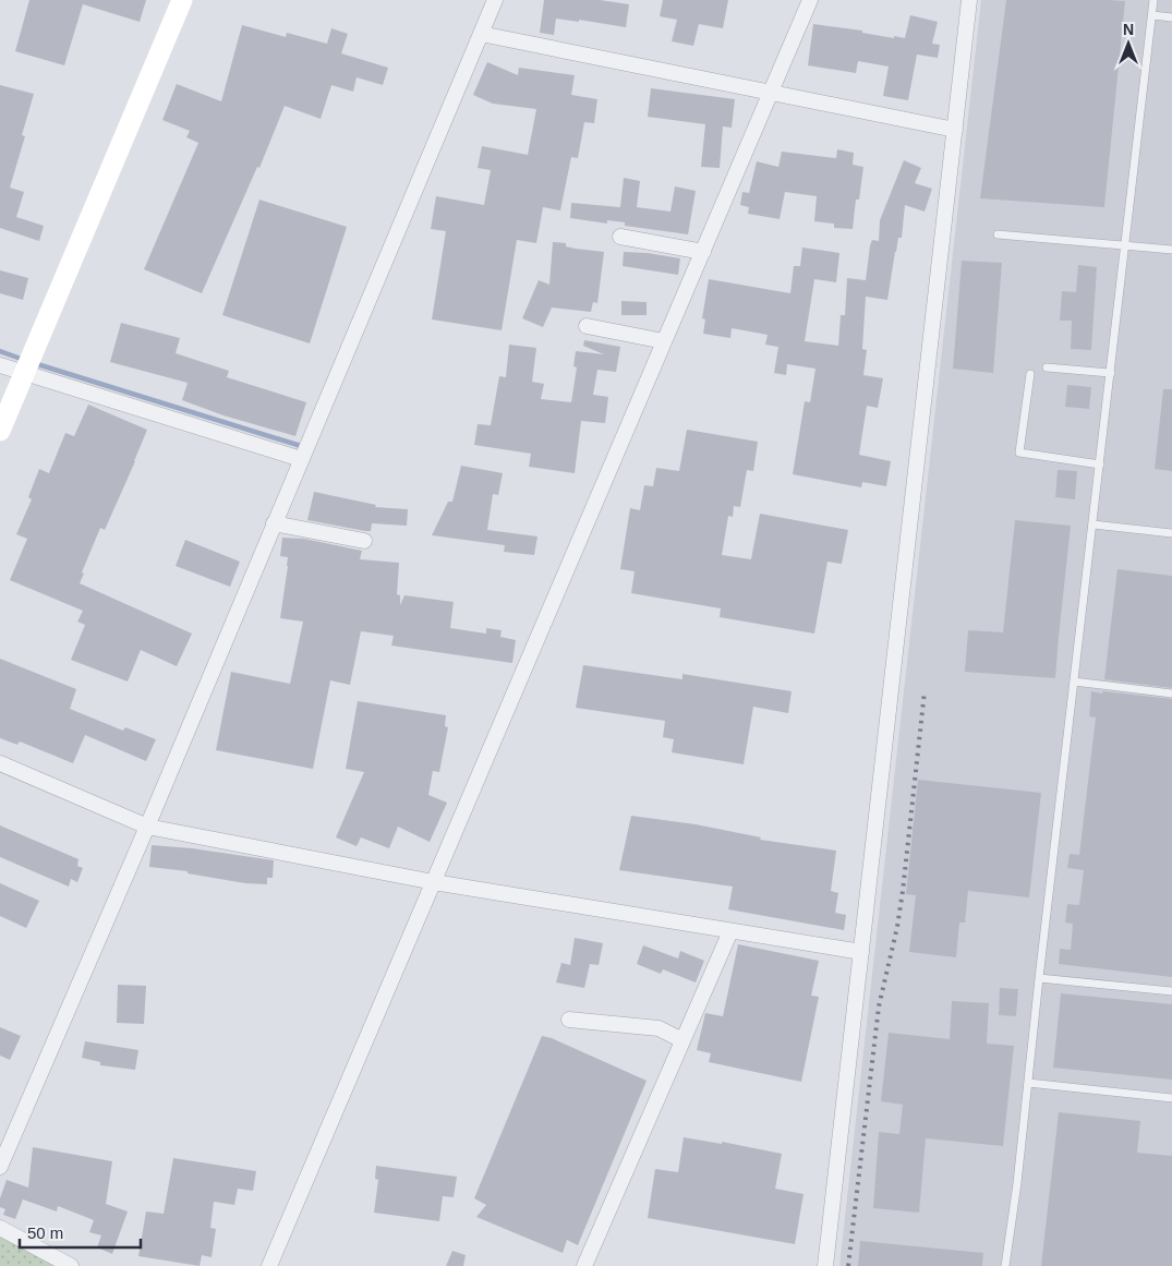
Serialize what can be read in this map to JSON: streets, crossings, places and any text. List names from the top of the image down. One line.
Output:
{"scale_bar":"50 m","north":"top"}
